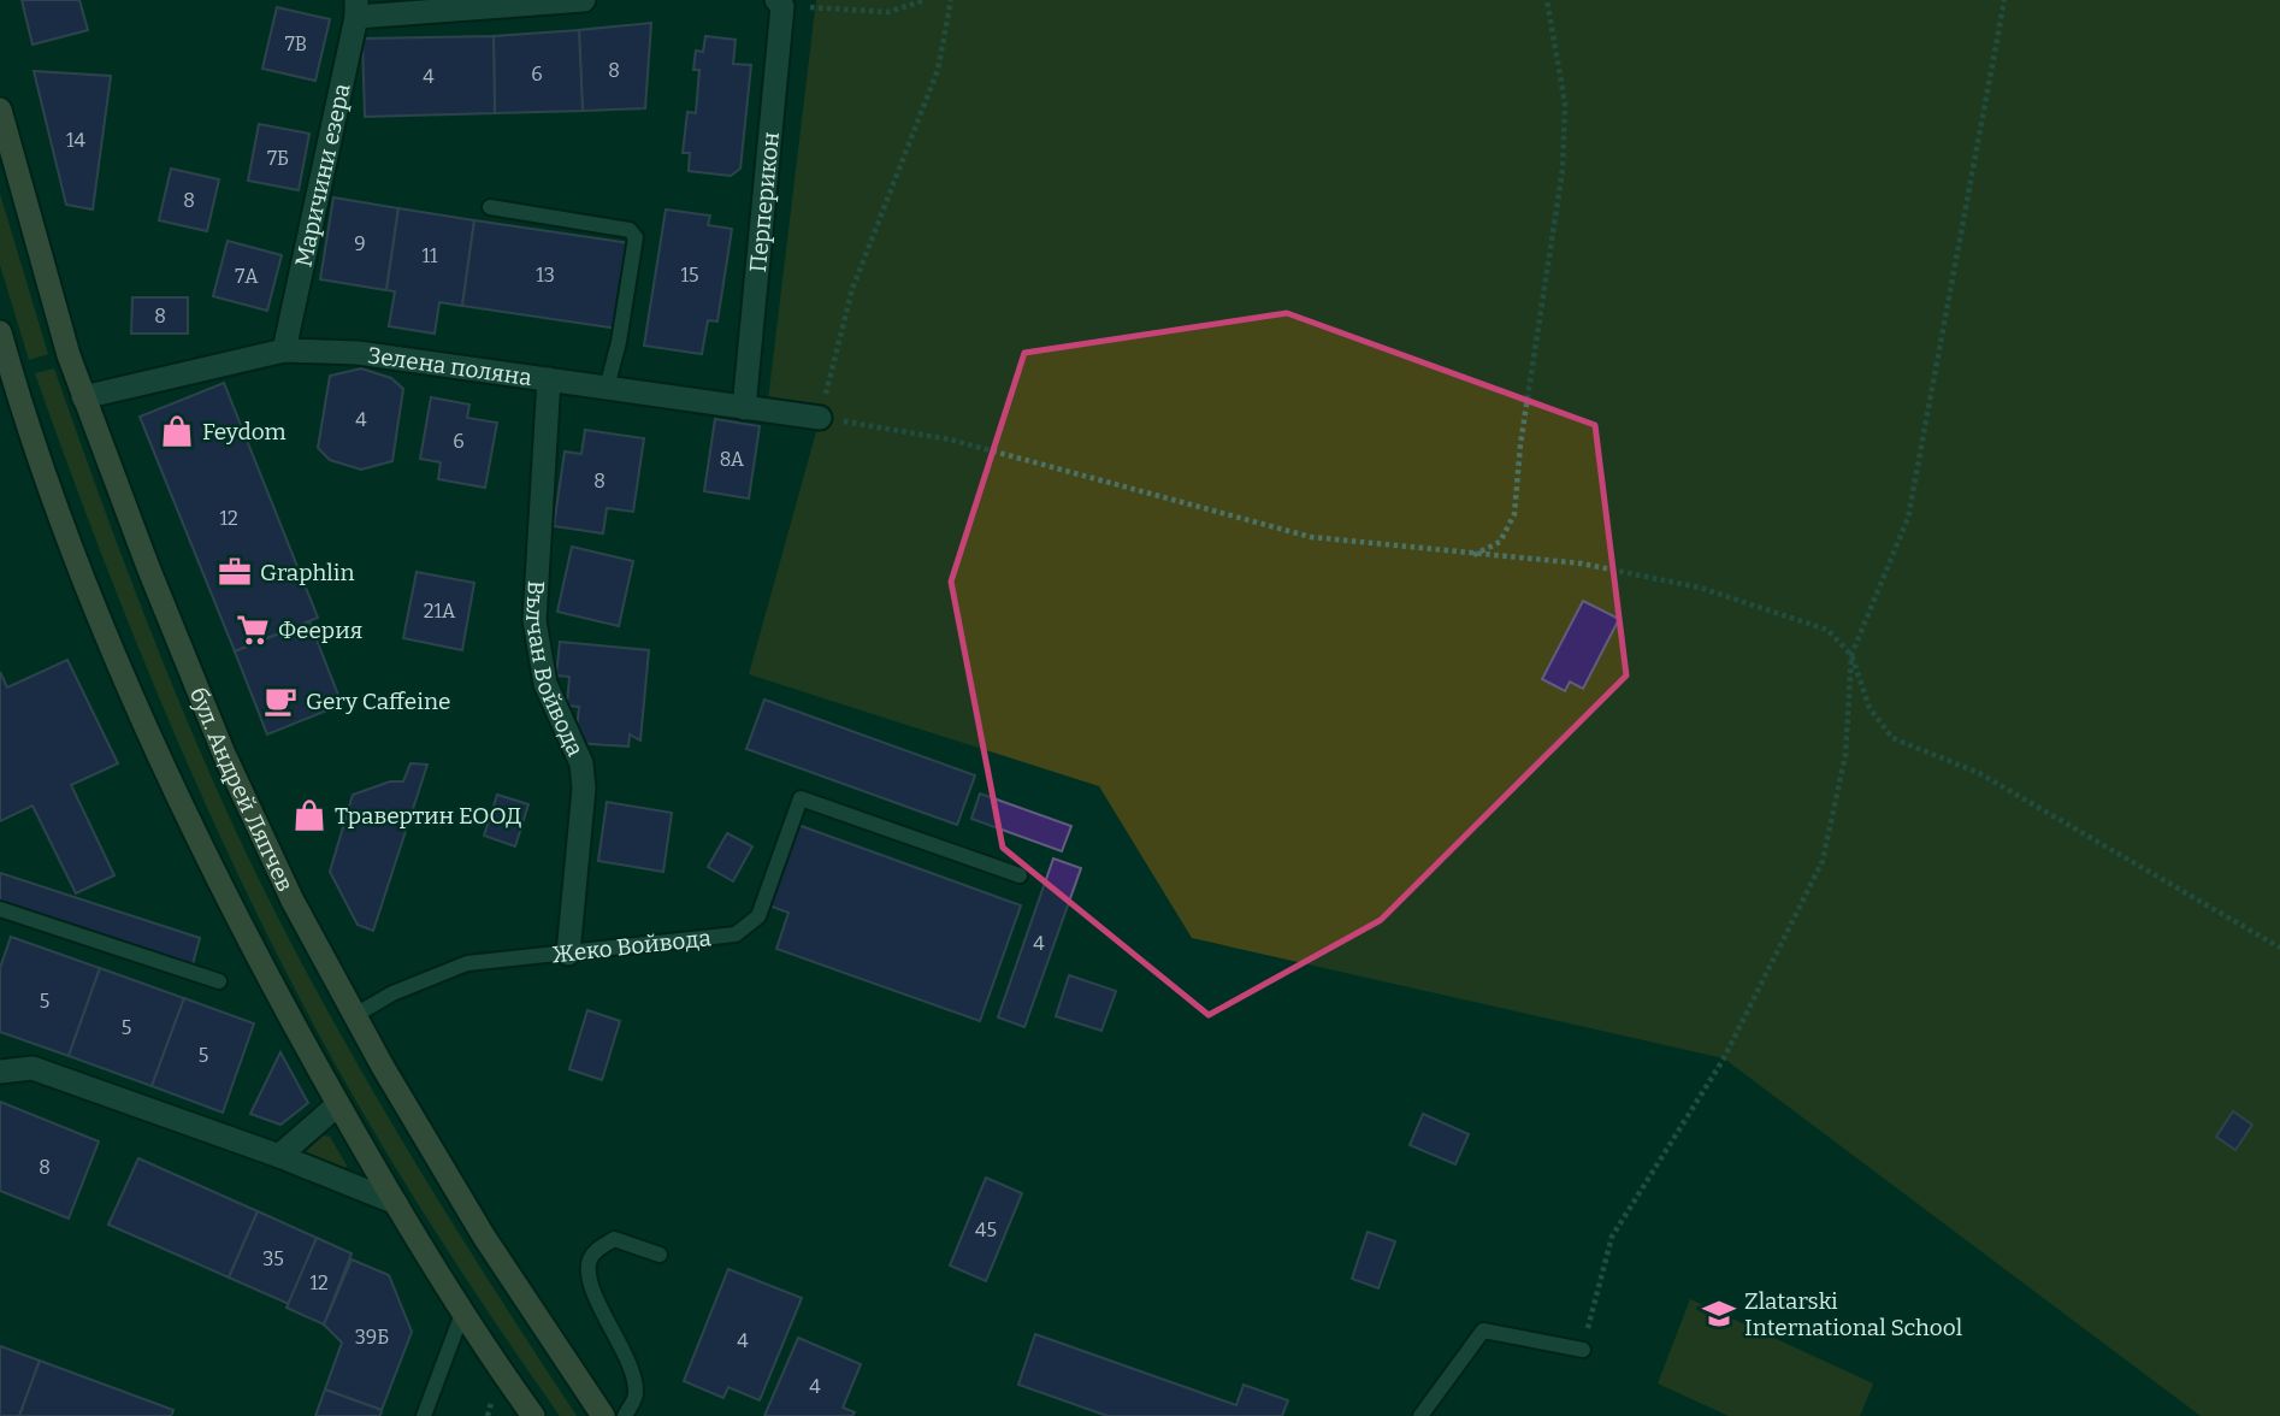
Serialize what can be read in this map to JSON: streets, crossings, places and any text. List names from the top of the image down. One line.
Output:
{"streets":{"main road":["бул. Андрей Ляпчев"],"street":["Маричини езера","Перперикон","Зелена поляна","Вълчан Войвода"],"lane":["Жеко Войвода"]},"crossings":[["Маричини езера","Зелена поляна"],["Перперикон","Зелена поляна"],["Зелена поляна","Вълчан Войвода"],["Зелена поляна","бул. Андрей Ляпчев"],["Вълчан Войвода","Жеко Войвода"],["бул. Андрей Ляпчев","Жеко Войвода"]],"places":{"shop":["Feydom","Травертин ЕООД"],"office":["Graphlin"],"supermarket":["Феерия"],"cafe":["Gery Caffeine"],"school or university":["Zlatarski International School"]},"house_numbers":["7В","8","6","4","14","7Б","8","9","11","13","15","7А","8","4","6","8А","8","12","21А","4","5","5","5","8","45","35","12","39Б","4","4"]}
